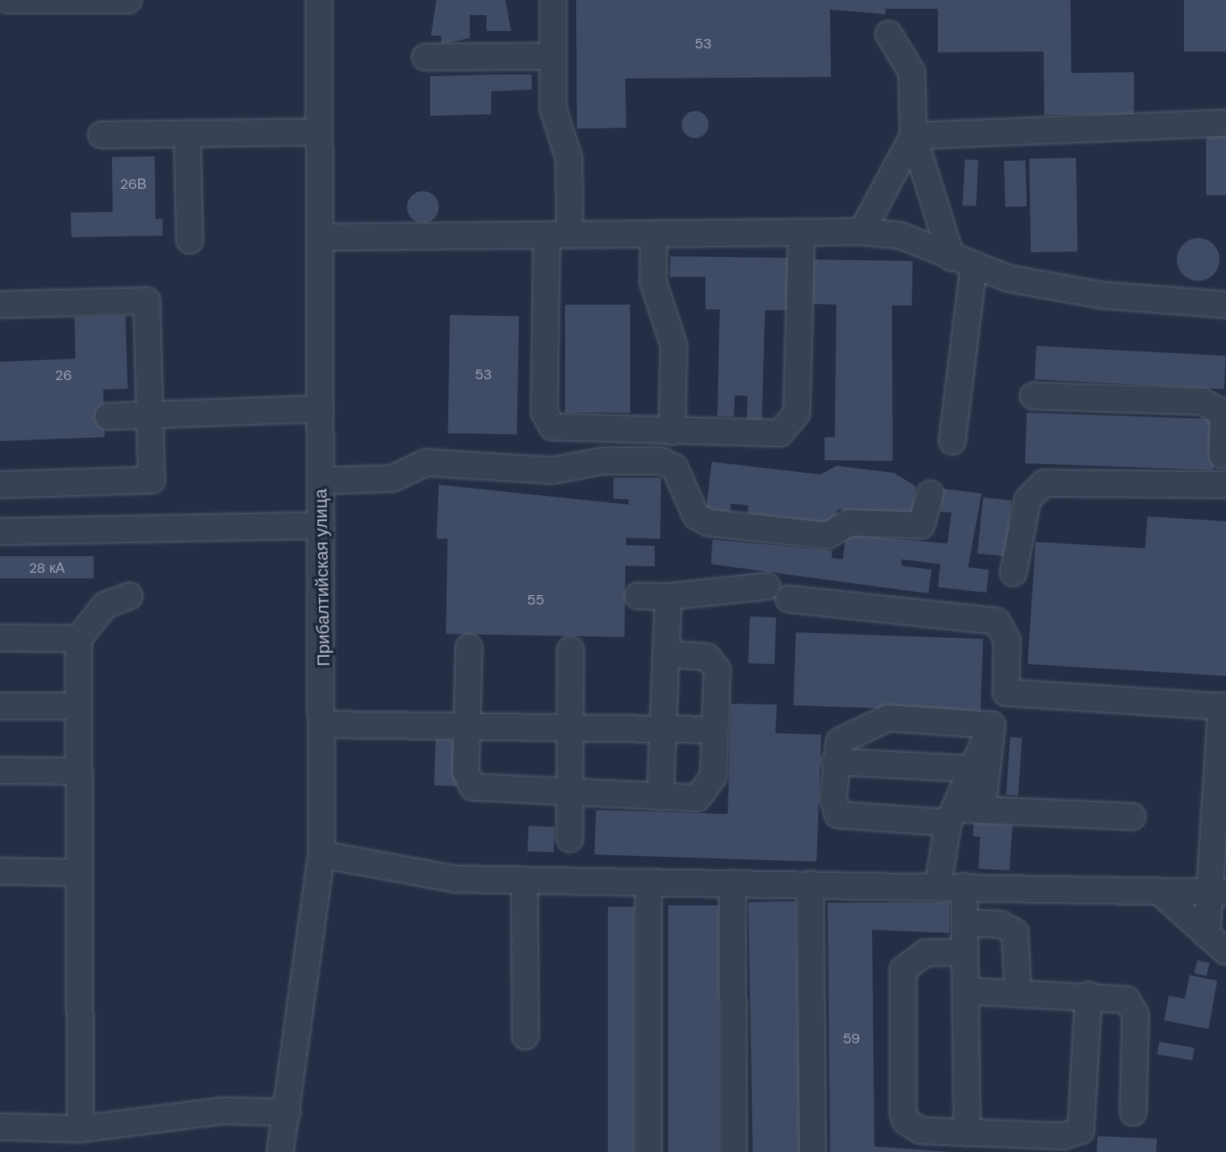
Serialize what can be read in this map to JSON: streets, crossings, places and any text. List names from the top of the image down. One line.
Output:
{"streets":{"street":["Прибалтийская улица"]},"house_numbers":["53","26В","53","26","28 кА","55","59"]}
